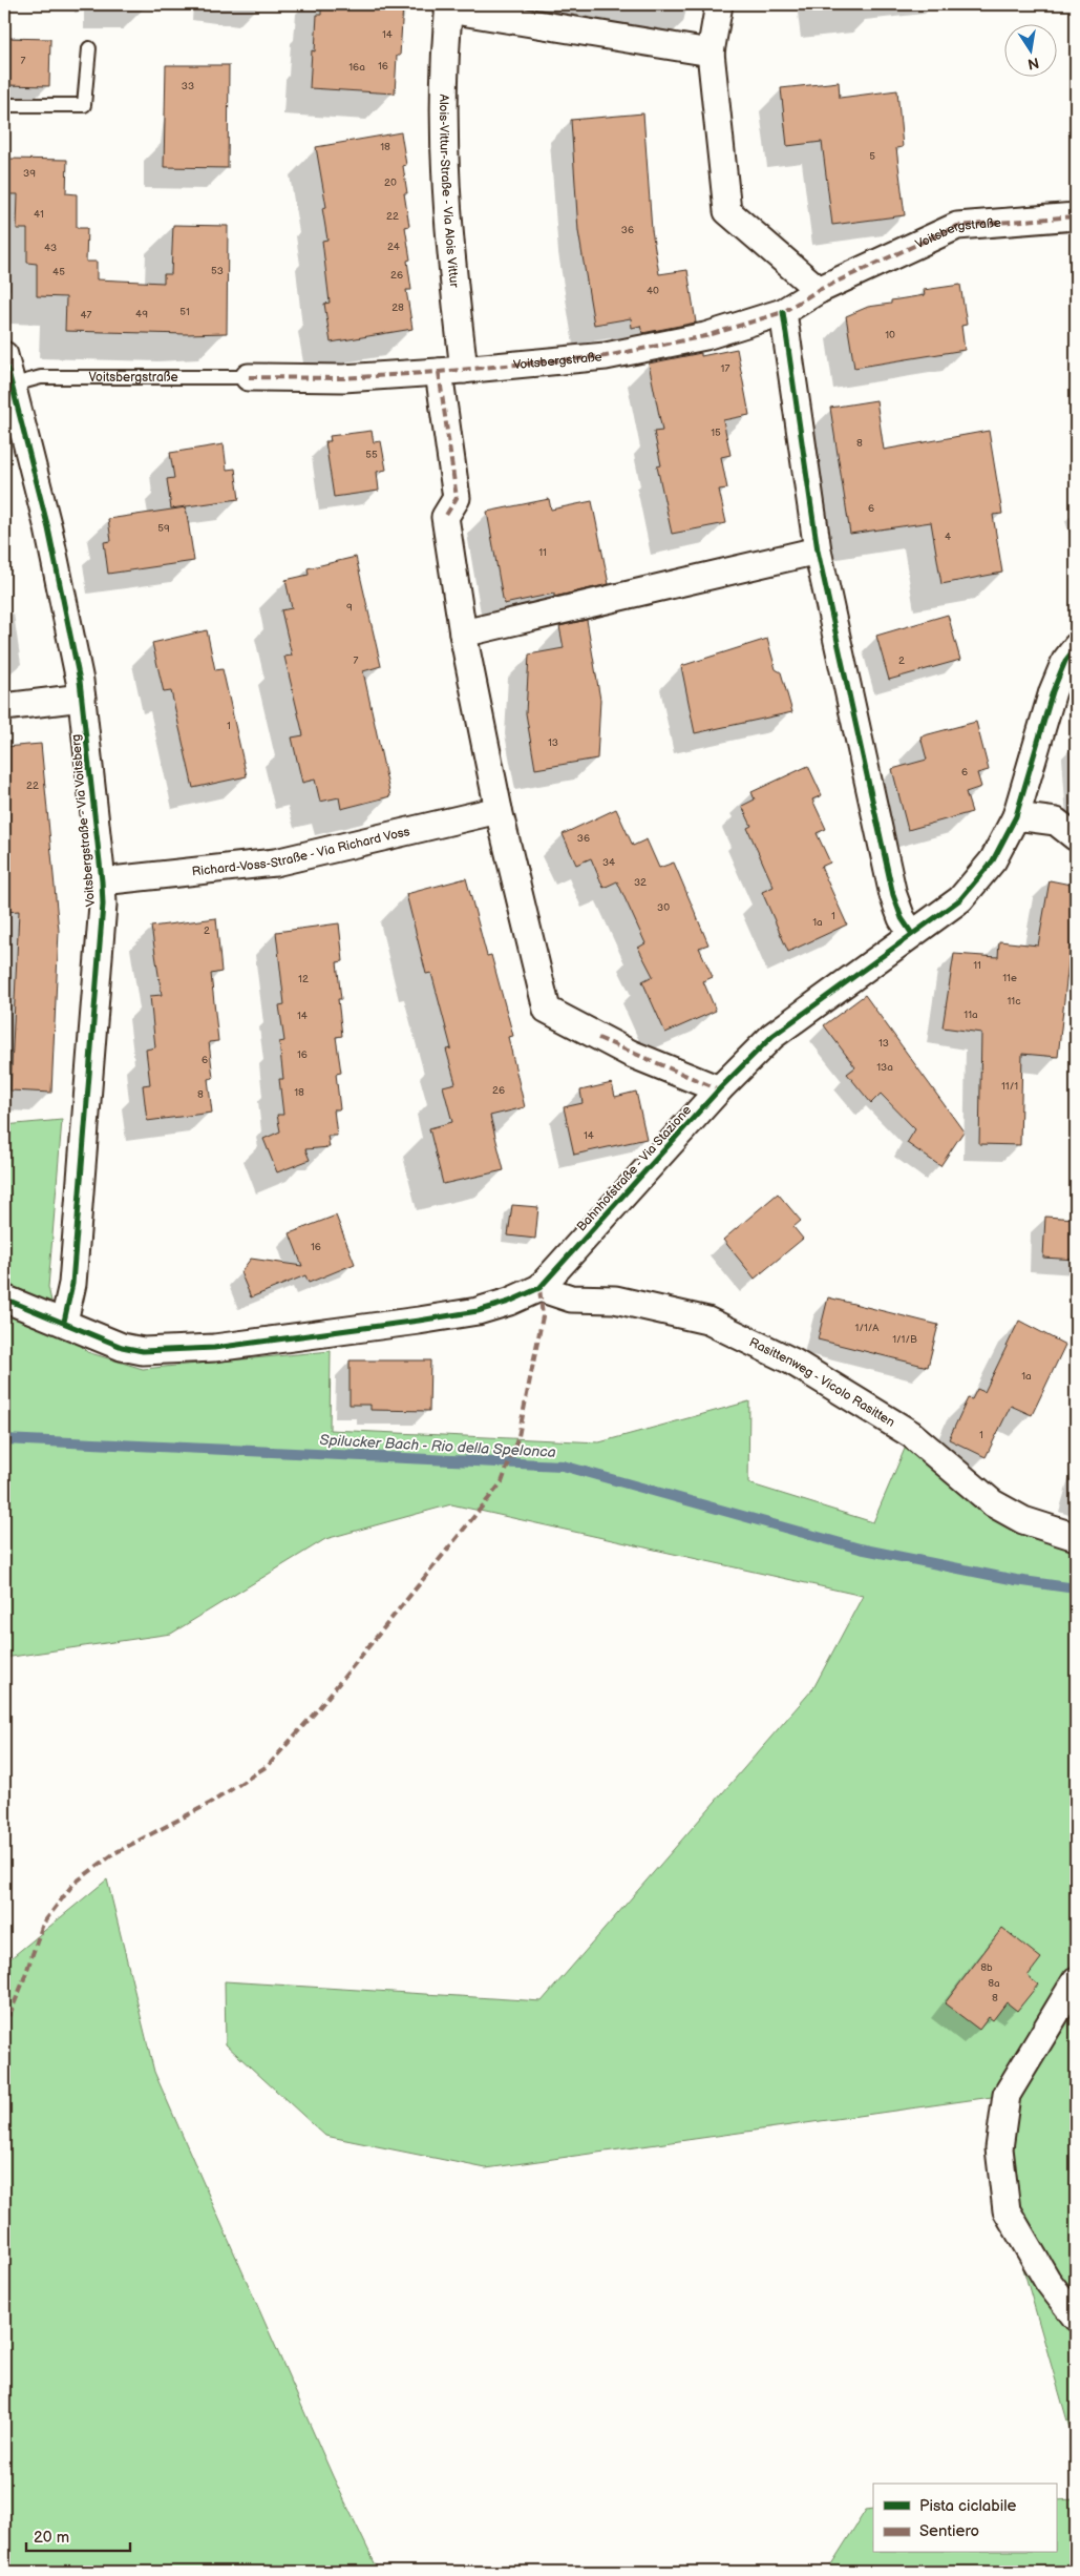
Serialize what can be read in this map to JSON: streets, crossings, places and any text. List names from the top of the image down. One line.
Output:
{"streets":{"street":["Alois-Vittur-Straße - Via Alois Vittur","Voitsbergstraße","Voitsbergstraße - Via Voitsberg","Richard-Voss-Straße - Via Richard Voss","Bahnhofstraße - Via Stazione","Rasittenweg - Vicolo Rasitten"]},"crossings":[["Alois-Vittur-Straße - Via Alois Vittur","Voitsbergstraße"],["Voitsbergstraße","Voitsbergstraße - Via Voitsberg"],["Voitsbergstraße - Via Voitsberg","Richard-Voss-Straße - Via Richard Voss"],["Voitsbergstraße - Via Voitsberg","Bahnhofstraße - Via Stazione"],["Bahnhofstraße - Via Stazione","Rasittenweg - Vicolo Rasitten"]],"water":["Spilucker Bach - Rio della Spelonca"],"house_numbers":["14","7","16","16a","33","18","5","39","20","41","22","36","24","43","53","45","26","40","28","51","49","47","10","17","15","8","55","6","59","4","11","9","7","2","1","13","6","22","36","34","32","30","1","1a","2","11","11e","12","11c","11a","14","13","16","6","13a","11/1","26","18","8","14","16","1/1/A","1/1/B","1a","1","8b","8a","8"],"legend":["Pista ciclabile","Sentiero"],"scale_bar":"20 m","north":"bottom"}
